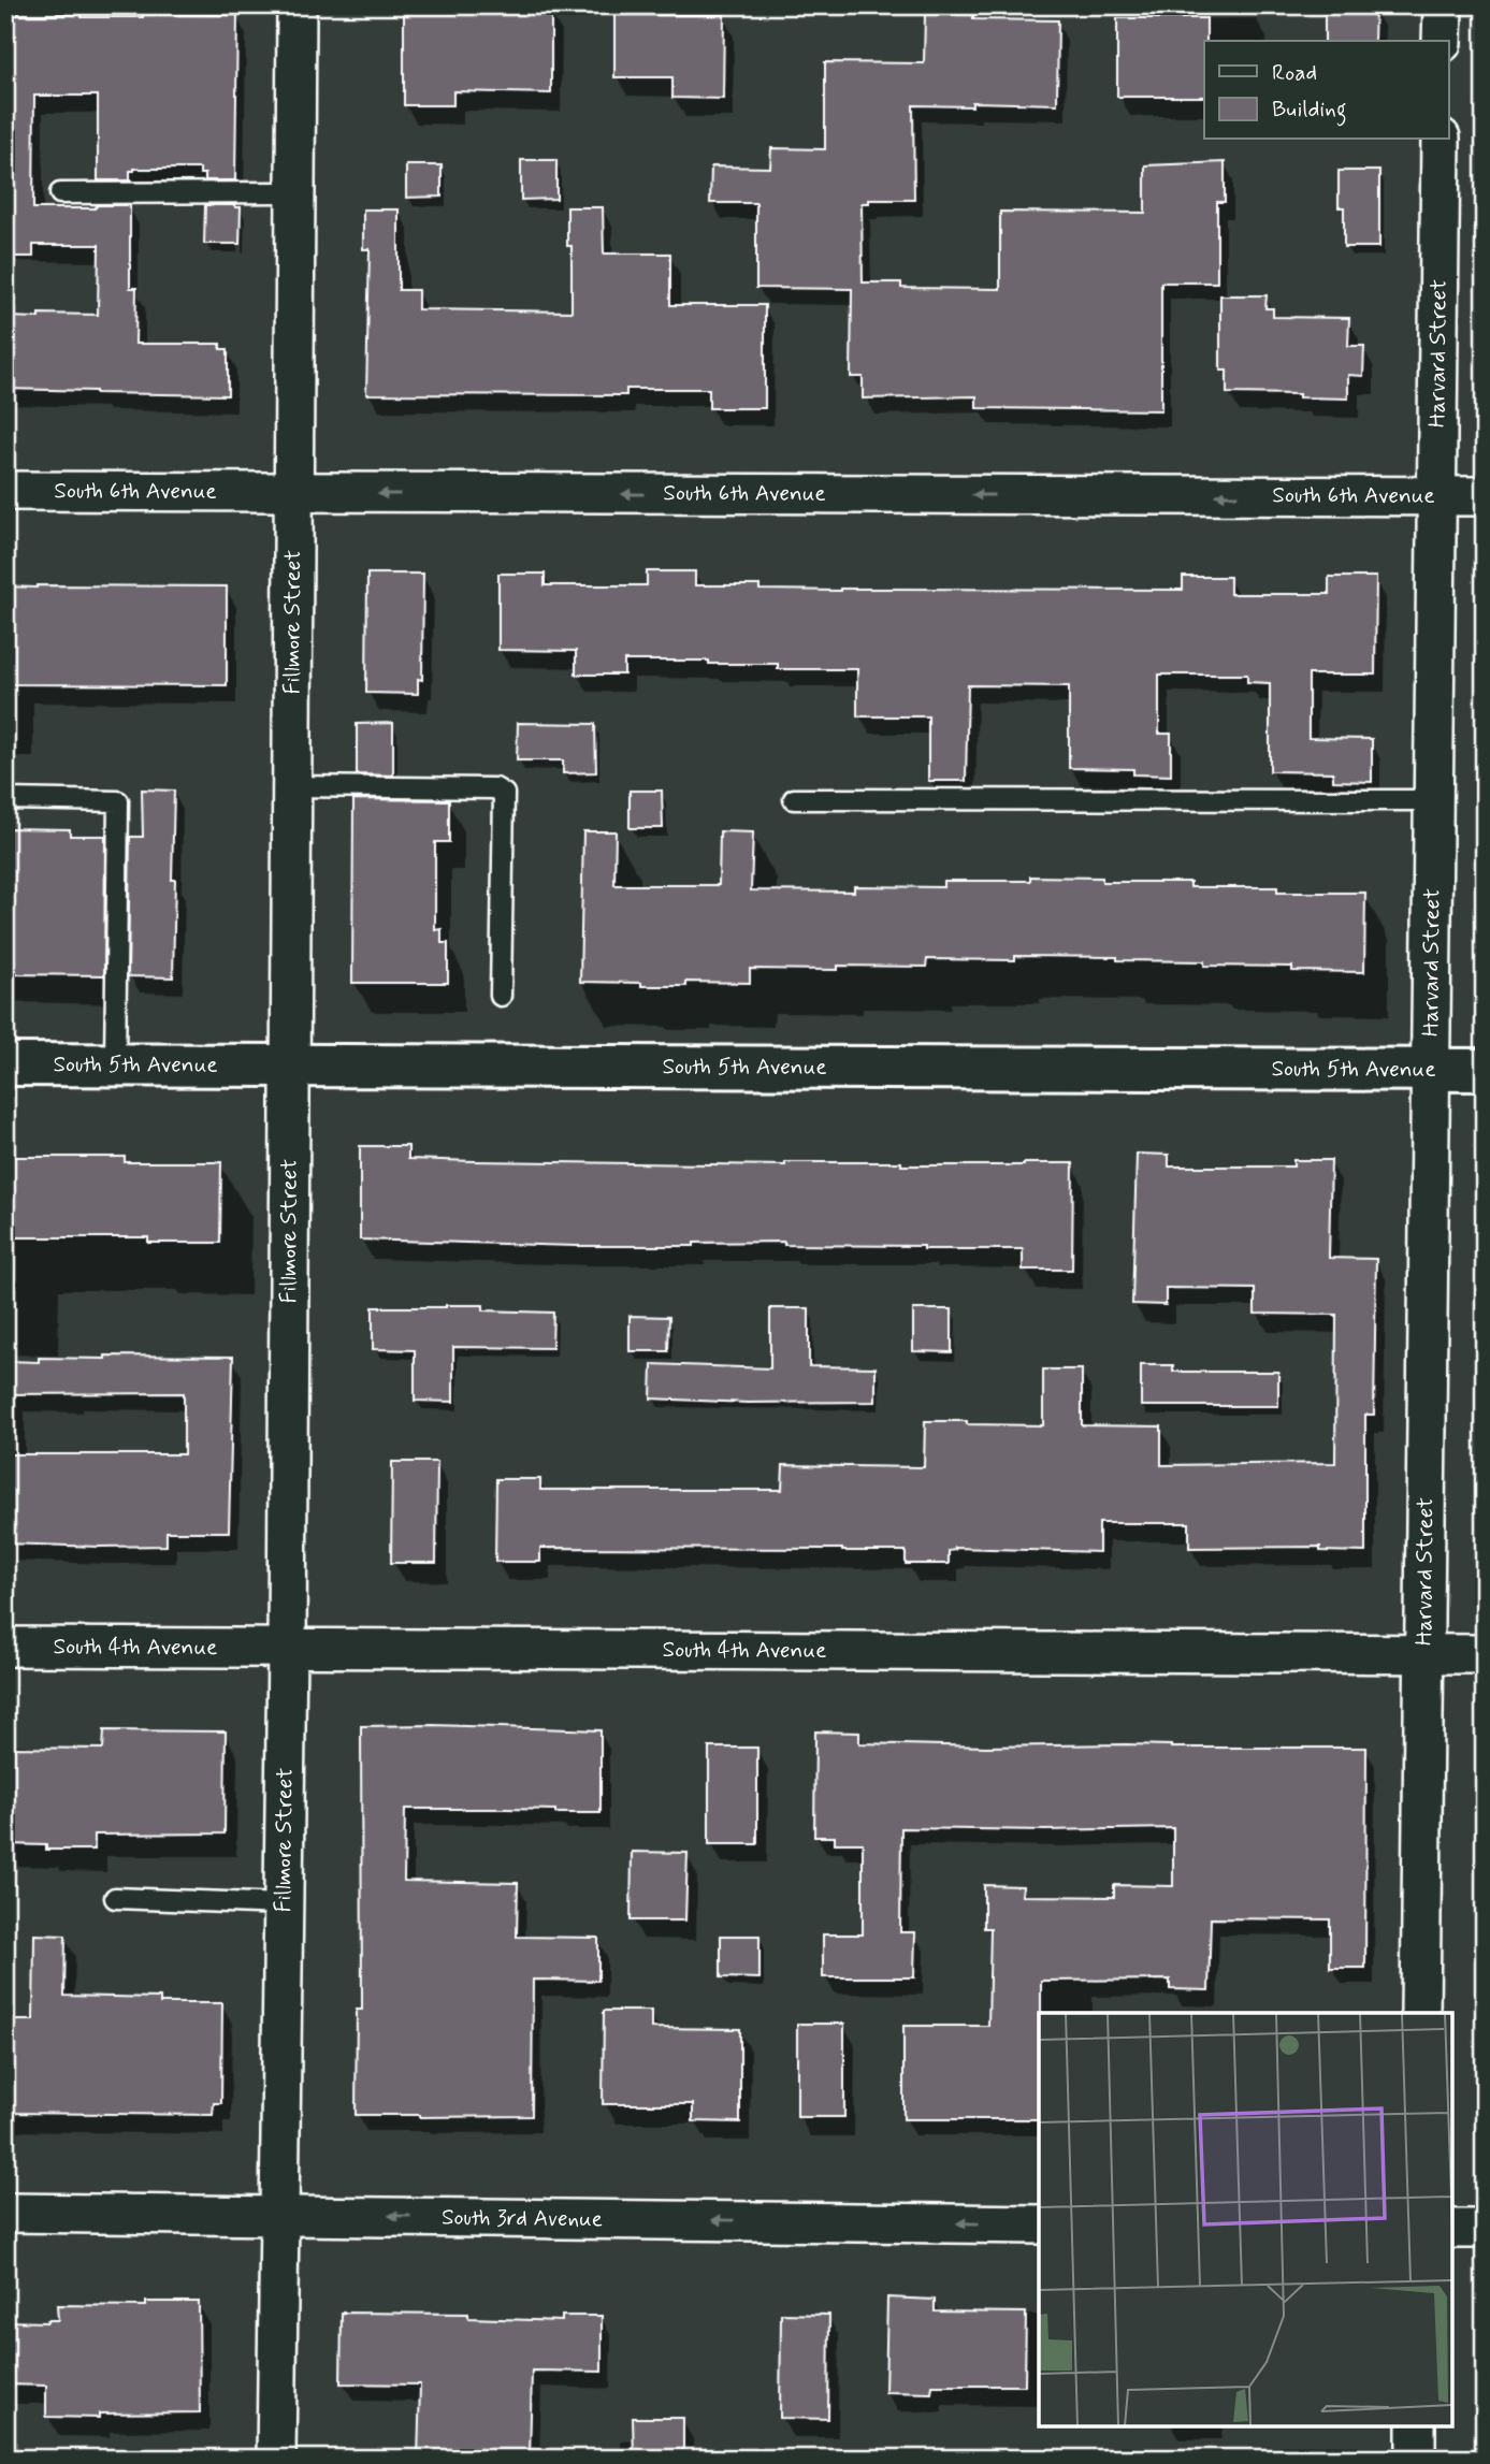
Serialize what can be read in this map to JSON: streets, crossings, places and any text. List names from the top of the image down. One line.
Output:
{"streets":{"street":["Harvard Street","South 6th Avenue","Fillmore Street","South 5th Avenue","South 4th Avenue","South 3rd Avenue"]},"crossings":[["Harvard Street","South 6th Avenue"],["Harvard Street","South 5th Avenue"],["Harvard Street","South 4th Avenue"],["South 6th Avenue","Fillmore Street"],["Fillmore Street","South 5th Avenue"],["Fillmore Street","South 4th Avenue"],["Fillmore Street","South 3rd Avenue"]],"one_way":["South 6th Avenue","South 3rd Avenue"],"legend":["Road","Building"]}
